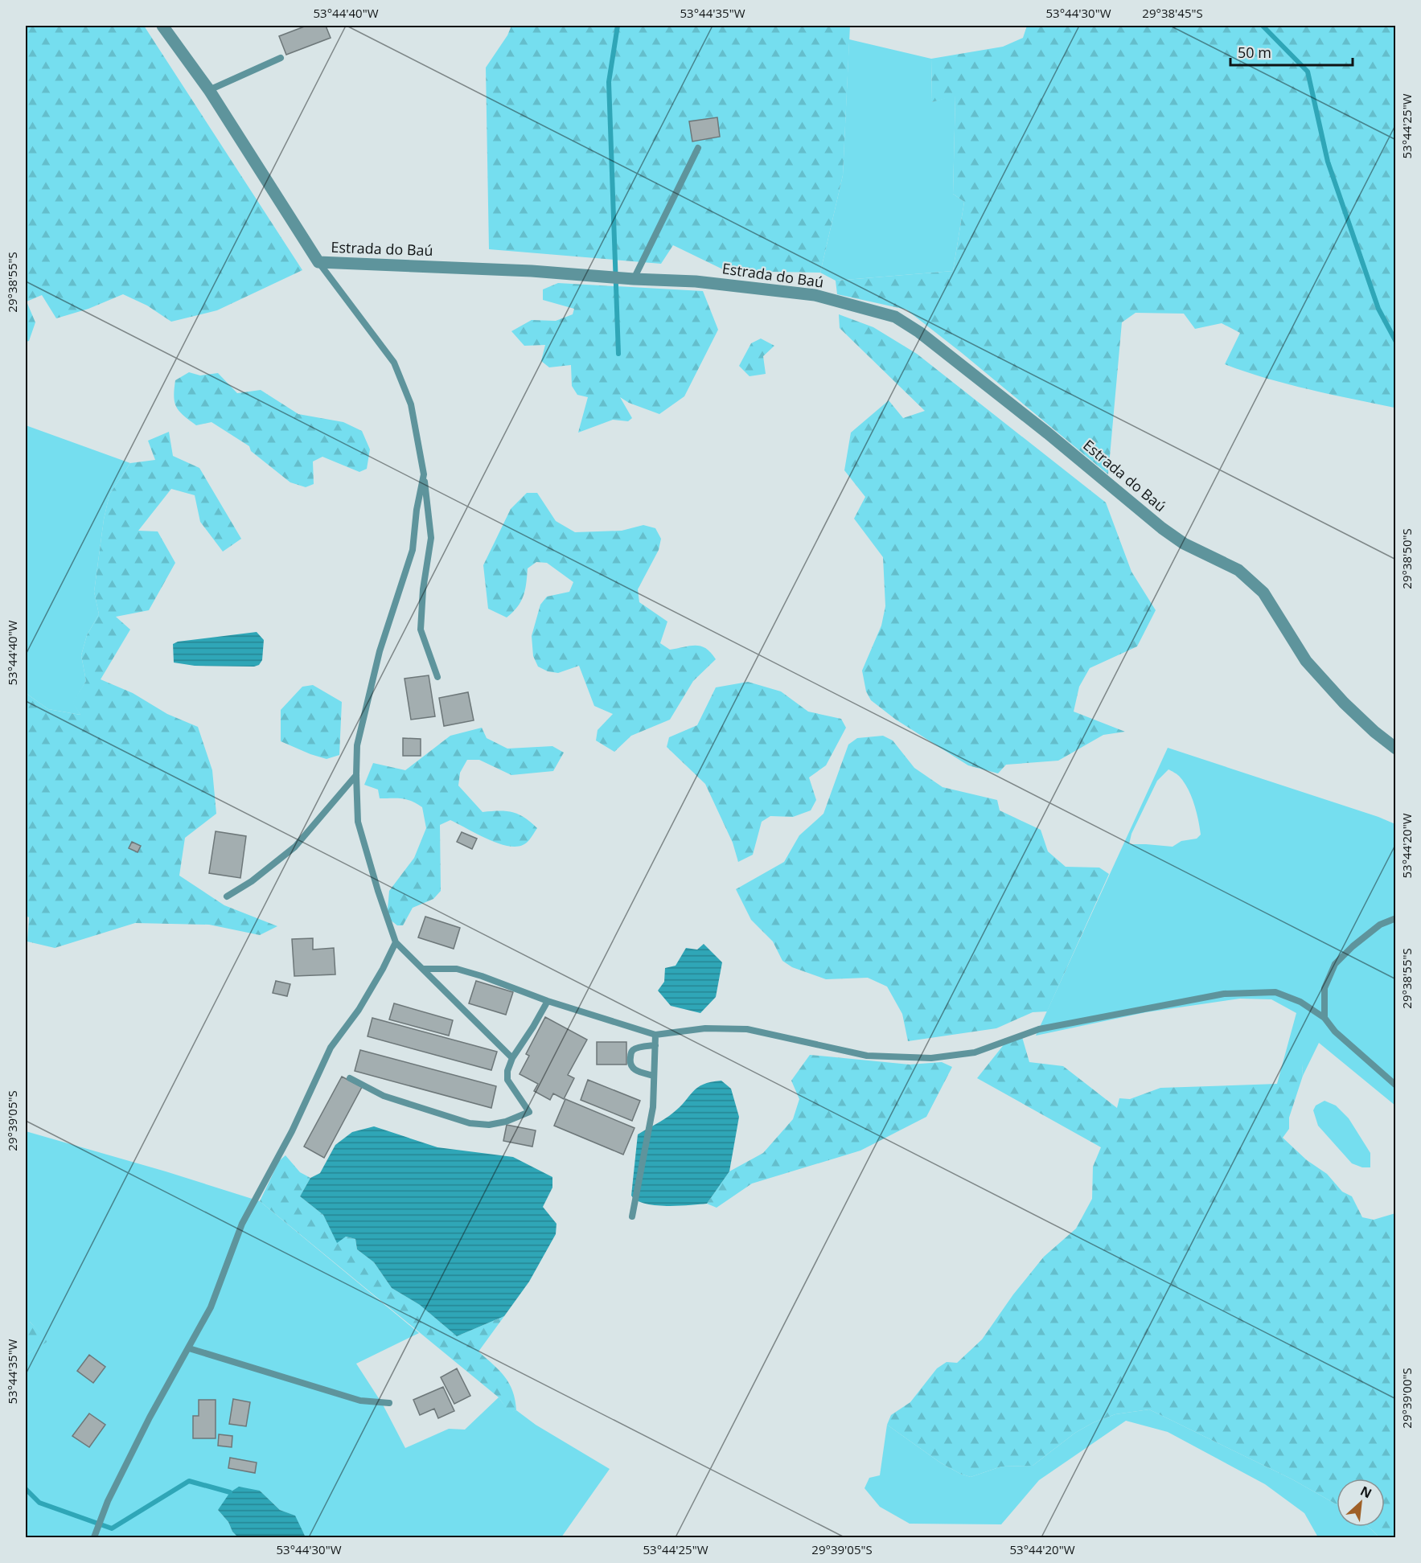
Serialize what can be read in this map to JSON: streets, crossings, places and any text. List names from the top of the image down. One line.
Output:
{"streets":{"street":["Estrada do Baú"]},"scale_bar":"50 m","north":"top right","coordinates":["53°44'40\"W","53°44'35\"W","53°44'30\"W","29°38'45\"S","53°44'25\"W","29°38'55\"S","29°38'50\"S","53°44'20\"W","29°39'05\"S","29°39'00\"S"]}
